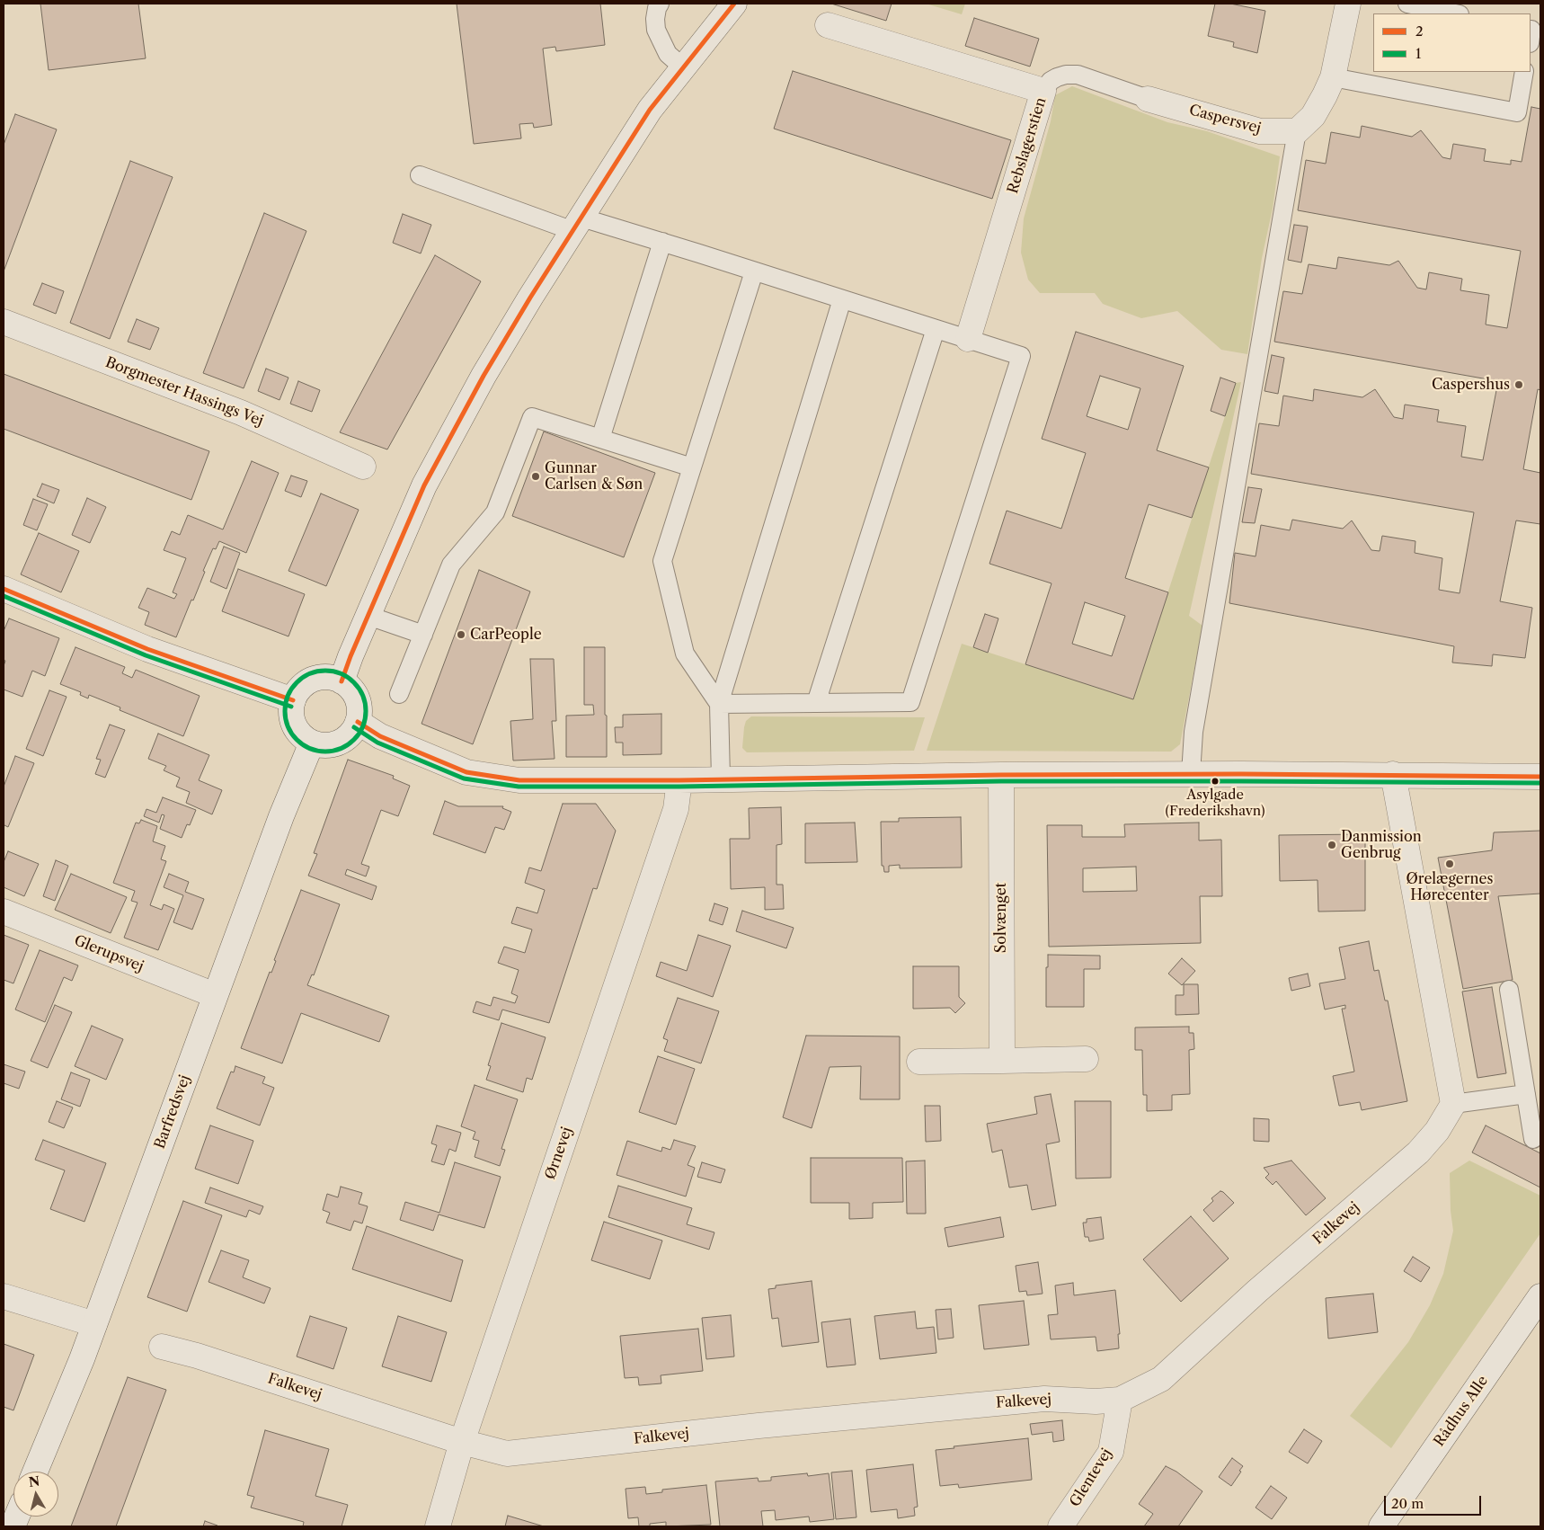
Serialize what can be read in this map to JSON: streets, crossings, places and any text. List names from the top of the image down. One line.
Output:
{"streets":{"street":["Caspersvej","Rebslagerstien","Borgmester Hassings Vej","Solvænget","Glerupsvej","Barfredsvej","Ørnevej","Falkevej","Rådhus Alle","Glentevej"]},"crossings":[["Glerupsvej","Barfredsvej"],["Ørnevej","Falkevej"],["Falkevej","Glentevej"]],"places":["Caspershus","Gunnar Carlsen & Søn","CarPeople","Asylgade (Frederikshavn)","Danmission Genbrug","Ørelægernes Hørecenter"],"lines":["transit line 2","transit line 1"],"legend":["2","1"],"scale_bar":"20 m","north":"top"}
